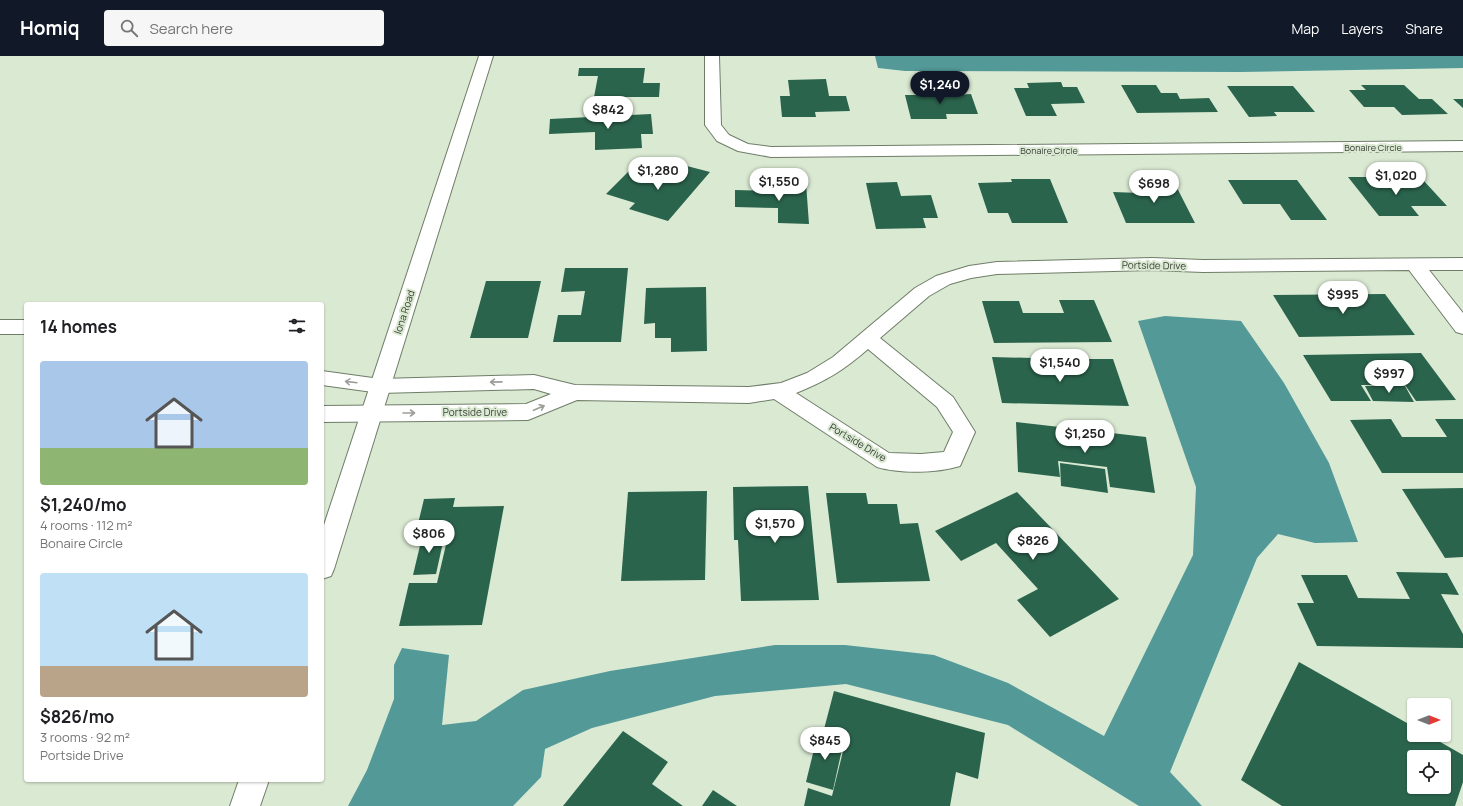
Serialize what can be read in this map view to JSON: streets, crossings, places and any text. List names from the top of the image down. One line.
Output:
{"streets":{"street":["Bonaire Circle","Portside Drive","Iona Road"]},"crossings":[["Portside Drive","Iona Road"]],"north":"right","page":{"header":"Homiq","search":"Search here","nav":["Map","Layers","Share"],"price":["$1,240","$842","$1,280","$1,020","$1,550","$698","$995","$1,540","$997","$1,250","$1,570","$806","$826","$845"],"heading":"14 homes","list":[{"name":"$1,240/mo","note":"4 rooms · 112 m² · Bonaire Circle"},{"name":"$826/mo","note":"3 rooms · 92 m² · Portside Drive"}]}}
